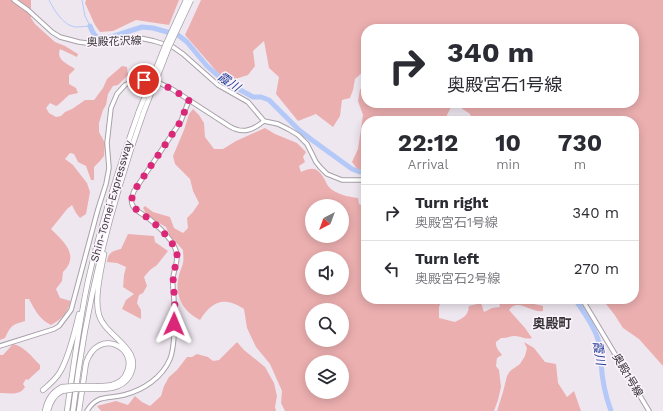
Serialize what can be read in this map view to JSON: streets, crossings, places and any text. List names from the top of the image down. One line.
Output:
{"streets":{"highway":["Shin-Tomei Expressway"],"street":["奥殿花沢線","奥殿1号線"]},"districts":["奥殿町"],"water":["霞川"],"north":"bottom left","page":{"turn":["340 m","奥殿宮石1号線"],"eta":["22:12","Arrival","10","min","730","m"],"list":[{"name":"Turn right","note":"奥殿宮石1号線","value":"340 m"},{"name":"Turn left","note":"奥殿宮石2号線","value":"270 m"}]}}
